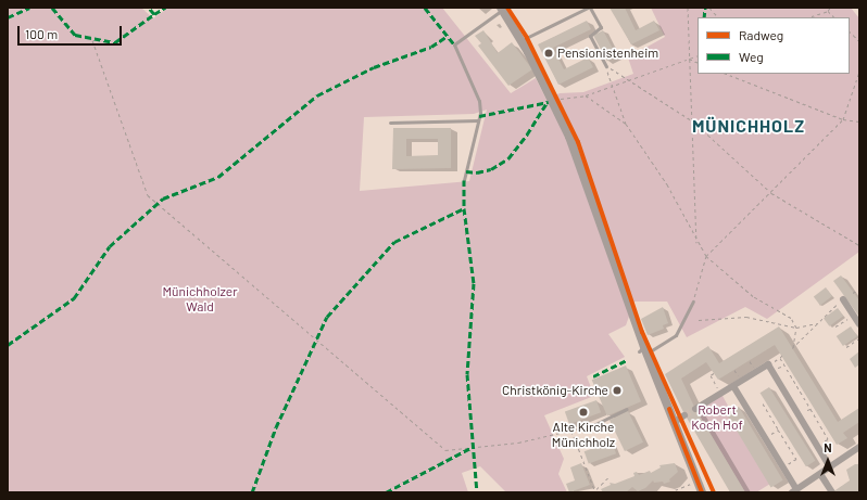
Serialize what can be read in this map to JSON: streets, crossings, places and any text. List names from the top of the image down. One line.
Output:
{"districts":["MÜNICHHOLZ"],"parks":["Münichholzer Wald","Robert Koch Hof"],"places":["Pensionistenheim","Christkönig-Kirche","Alte Kirche Münichholz"],"legend":["Radweg","Weg"],"scale_bar":"100 m","north":"top"}
